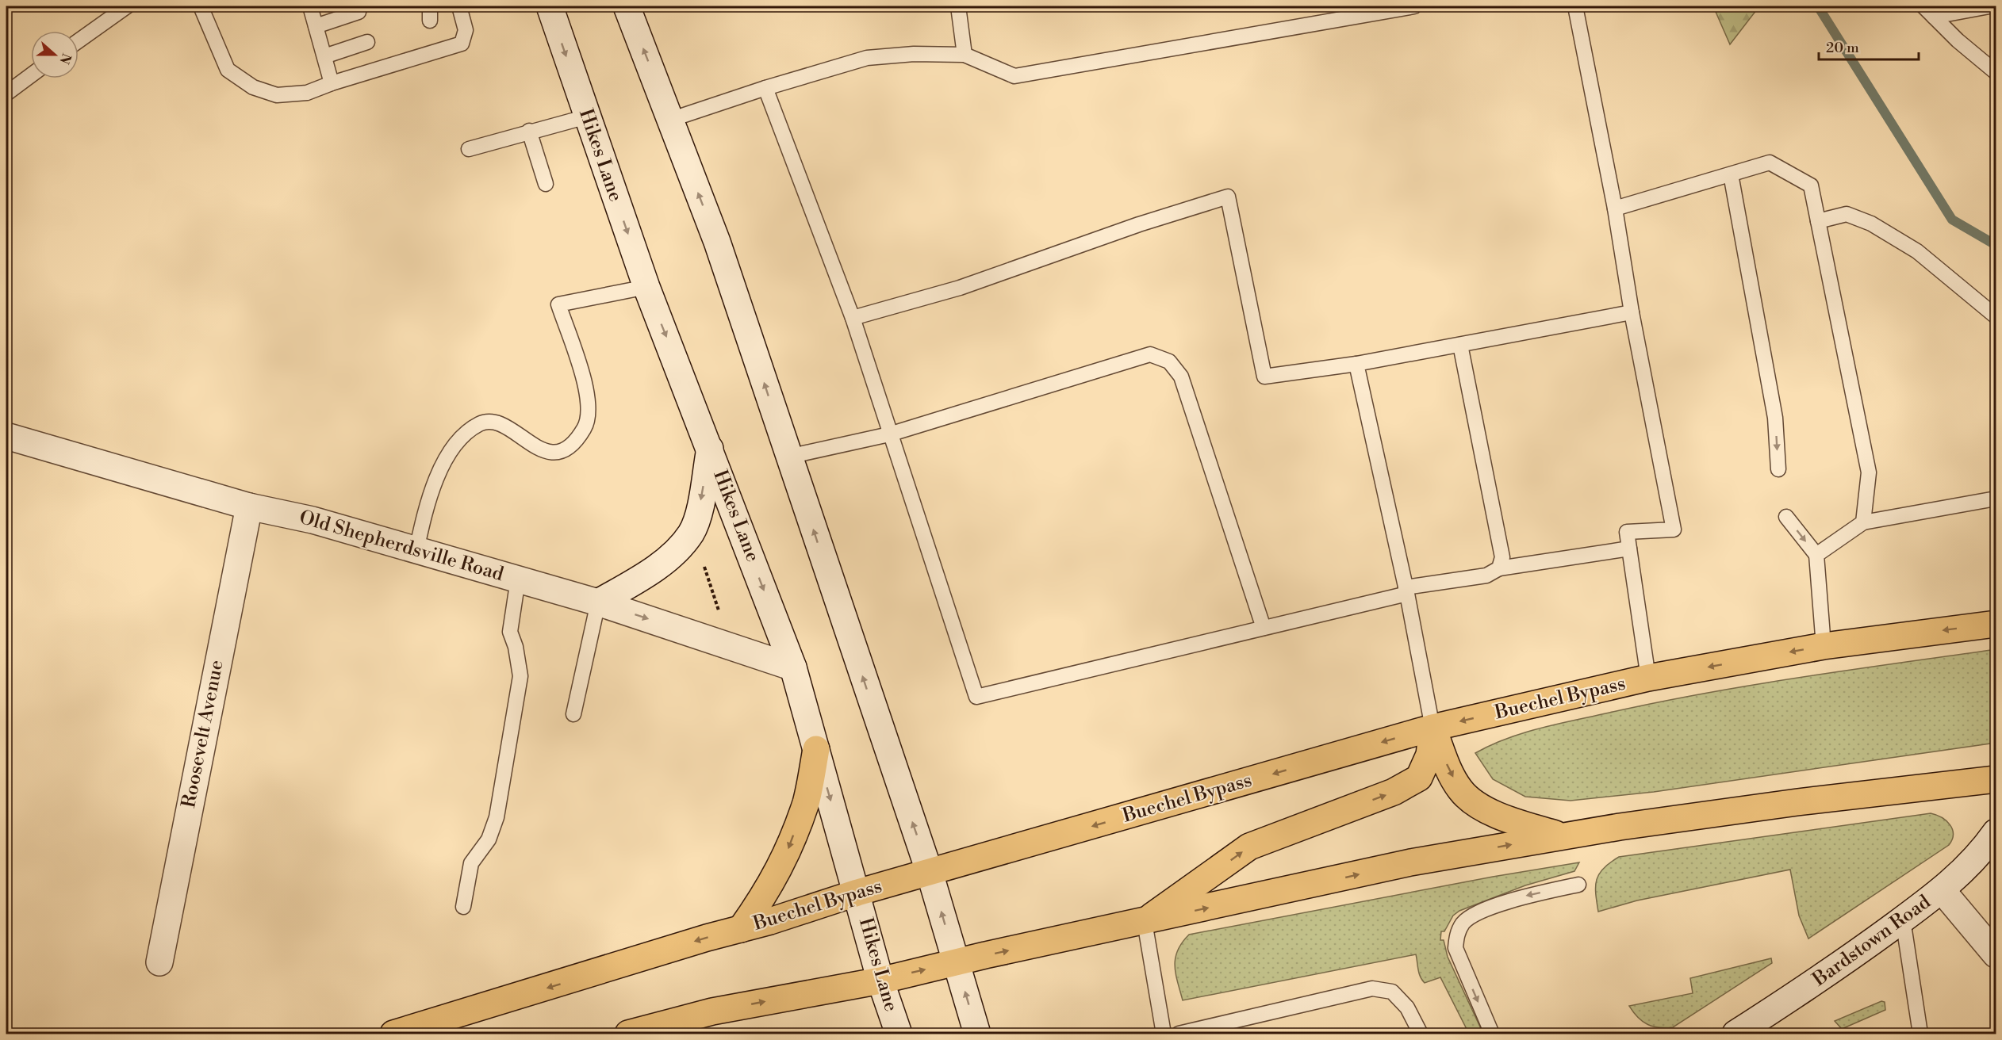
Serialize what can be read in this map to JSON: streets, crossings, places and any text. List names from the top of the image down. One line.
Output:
{"streets":{"main road":["Hikes Lane","Old Shepherdsville Road","Buechel Bypass","Roosevelt Avenue","Bardstown Road"]},"crossings":[["Hikes Lane","Old Shepherdsville Road"],["Hikes Lane","Buechel Bypass"],["Old Shepherdsville Road","Roosevelt Avenue"]],"scale_bar":"20 m","north":"right"}
